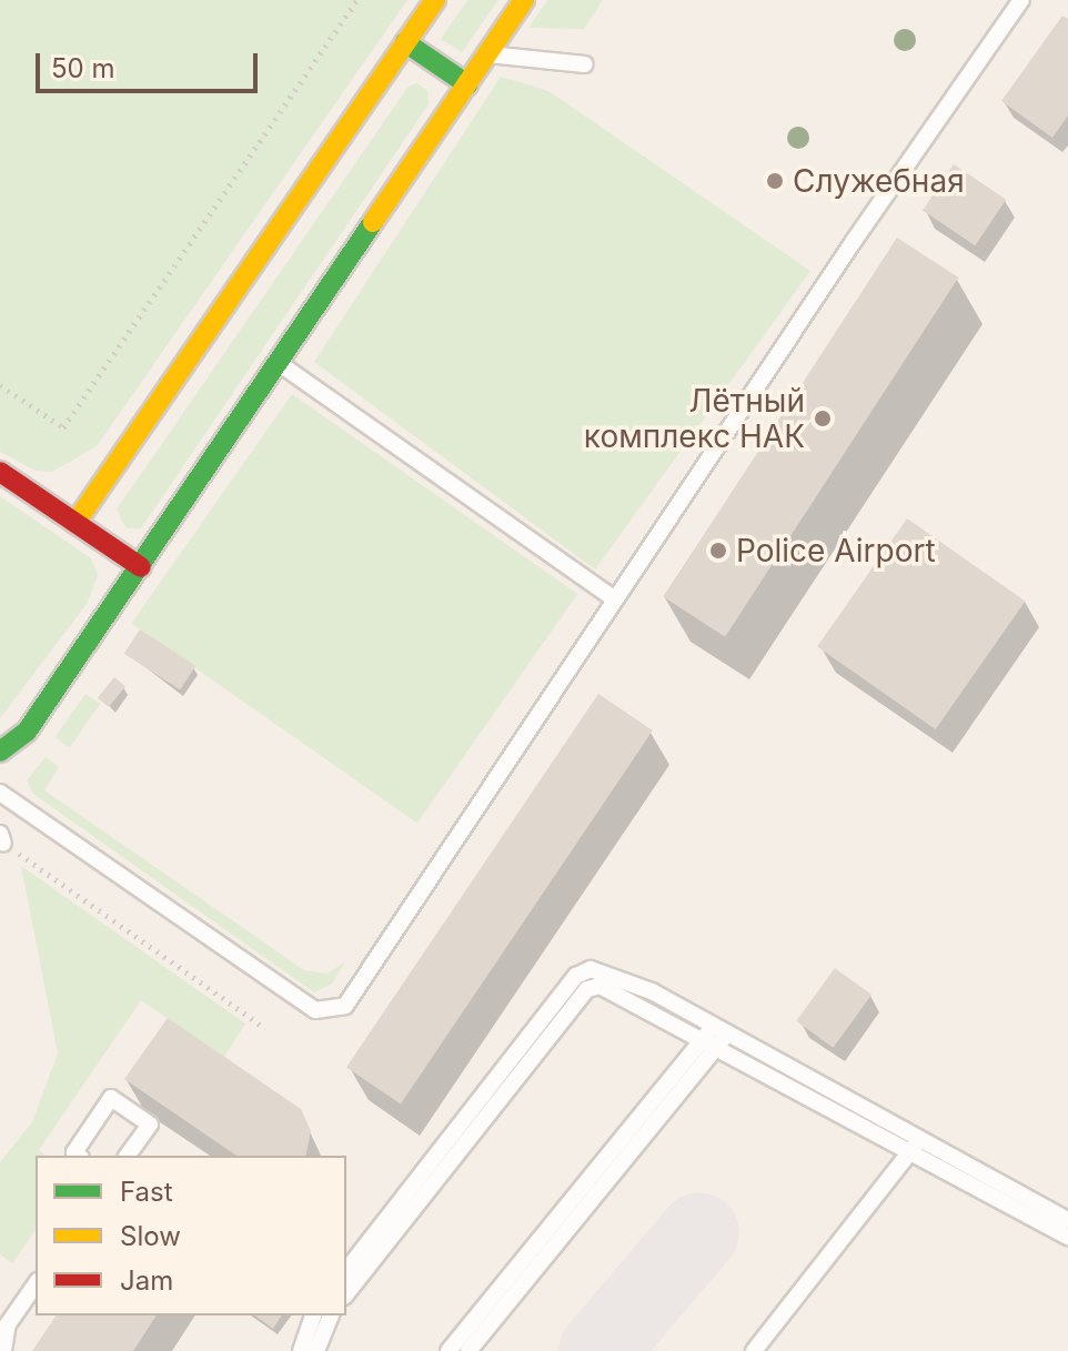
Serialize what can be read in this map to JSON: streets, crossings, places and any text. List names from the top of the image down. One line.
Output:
{"places":["Служебная","Лётный комплекс НАК","Police Airport"],"legend":["Fast","Slow","Jam"],"scale_bar":"50 m"}
